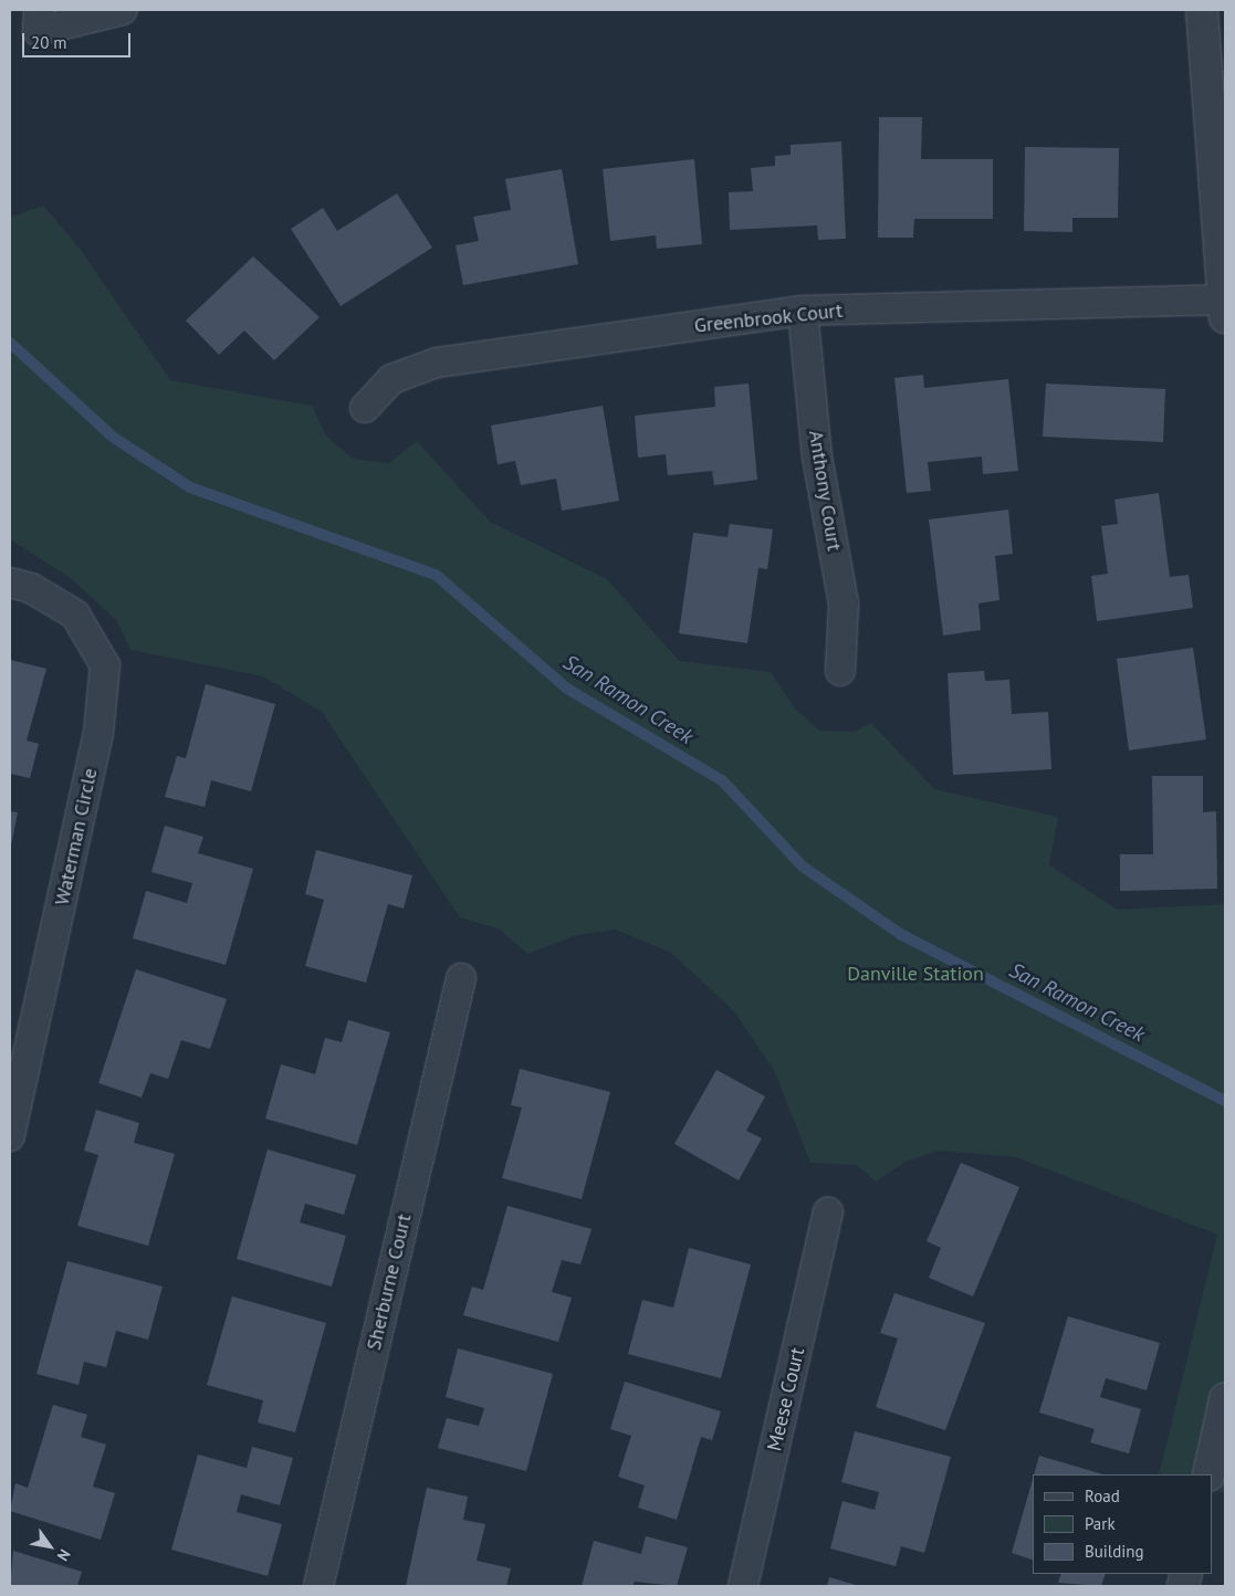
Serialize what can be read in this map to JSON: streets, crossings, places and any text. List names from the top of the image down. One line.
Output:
{"streets":{"street":["Greenbrook Court","Anthony Court","Waterman Circle","Sherburne Court","Meese Court"]},"crossings":[["Greenbrook Court","Anthony Court"]],"water":["San Ramon Creek"],"parks":["Danville Station"],"legend":["Road","Park","Building"],"scale_bar":"20 m","north":"bottom right"}
